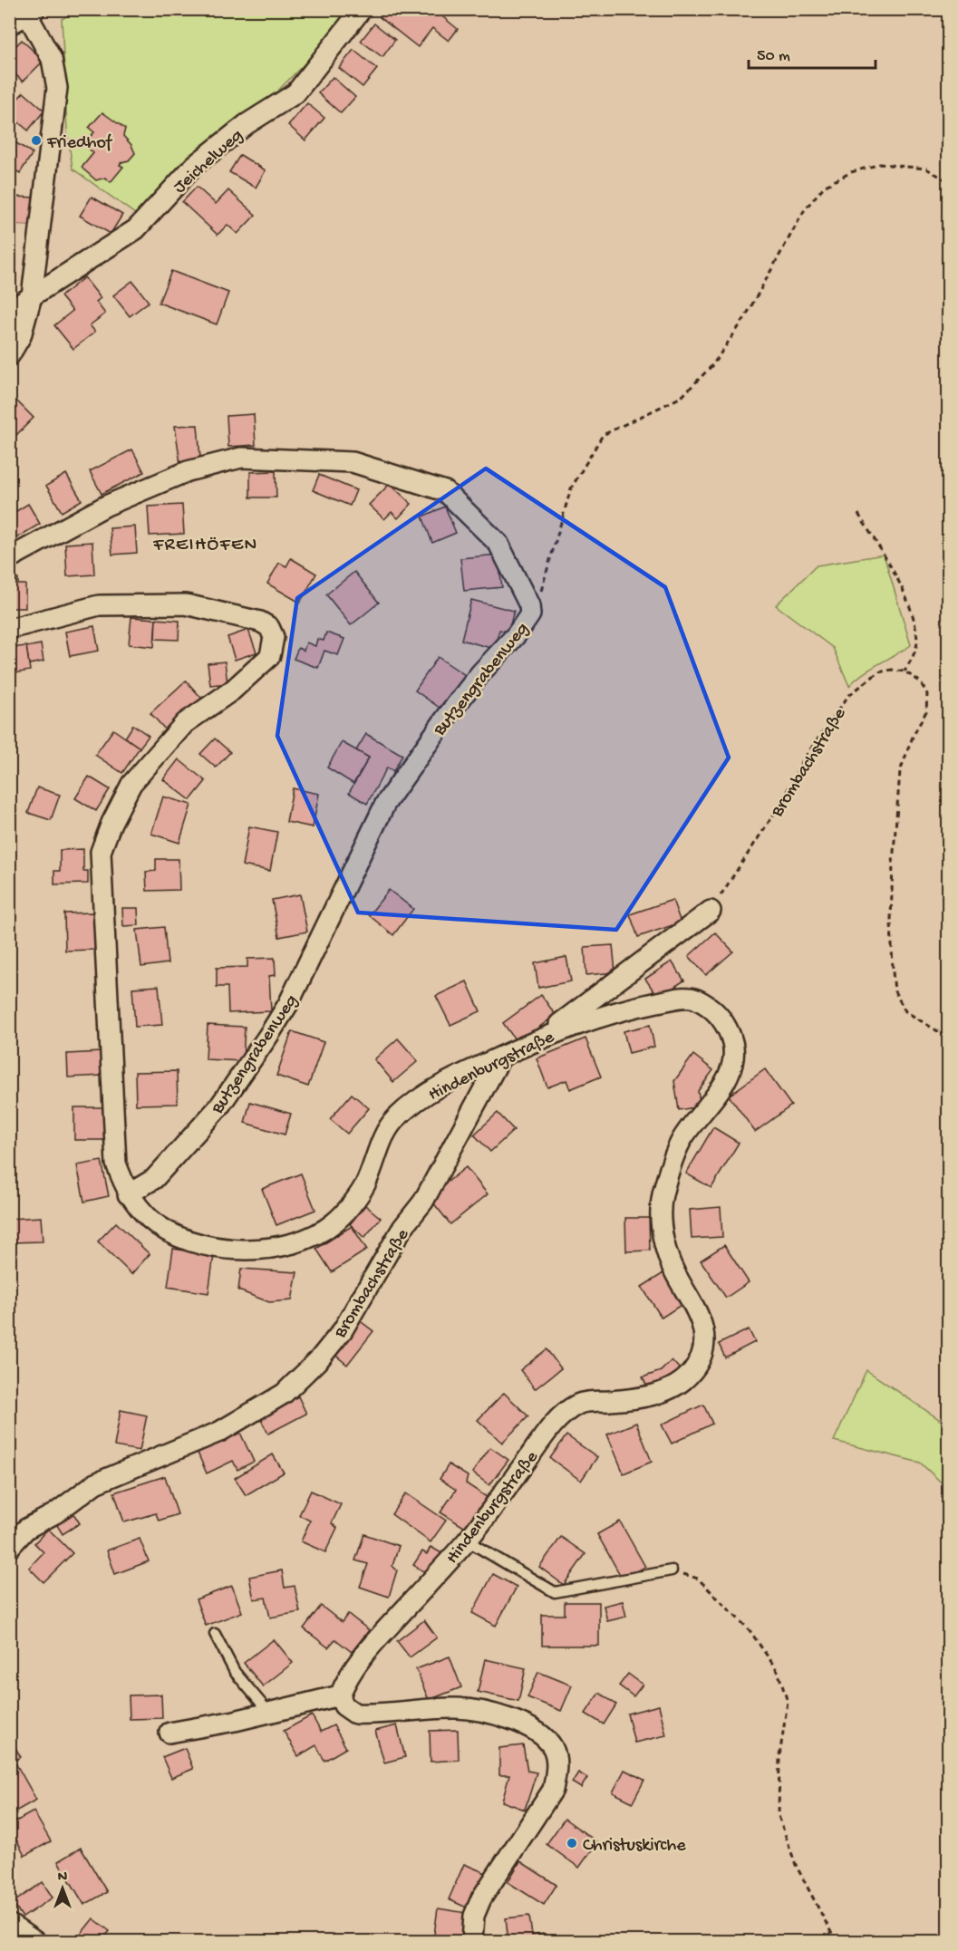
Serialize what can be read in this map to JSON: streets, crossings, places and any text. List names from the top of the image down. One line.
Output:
{"streets":{"street":["Jeichelweg","Butzengrabenweg","Brombachstraße","Hindenburgstraße"]},"crossings":[["Butzengrabenweg","Hindenburgstraße"],["Brombachstraße","Hindenburgstraße"]],"districts":["FREIHÖFEN"],"places":["Friedhof","Christuskirche"],"scale_bar":"50 m","north":"top"}
